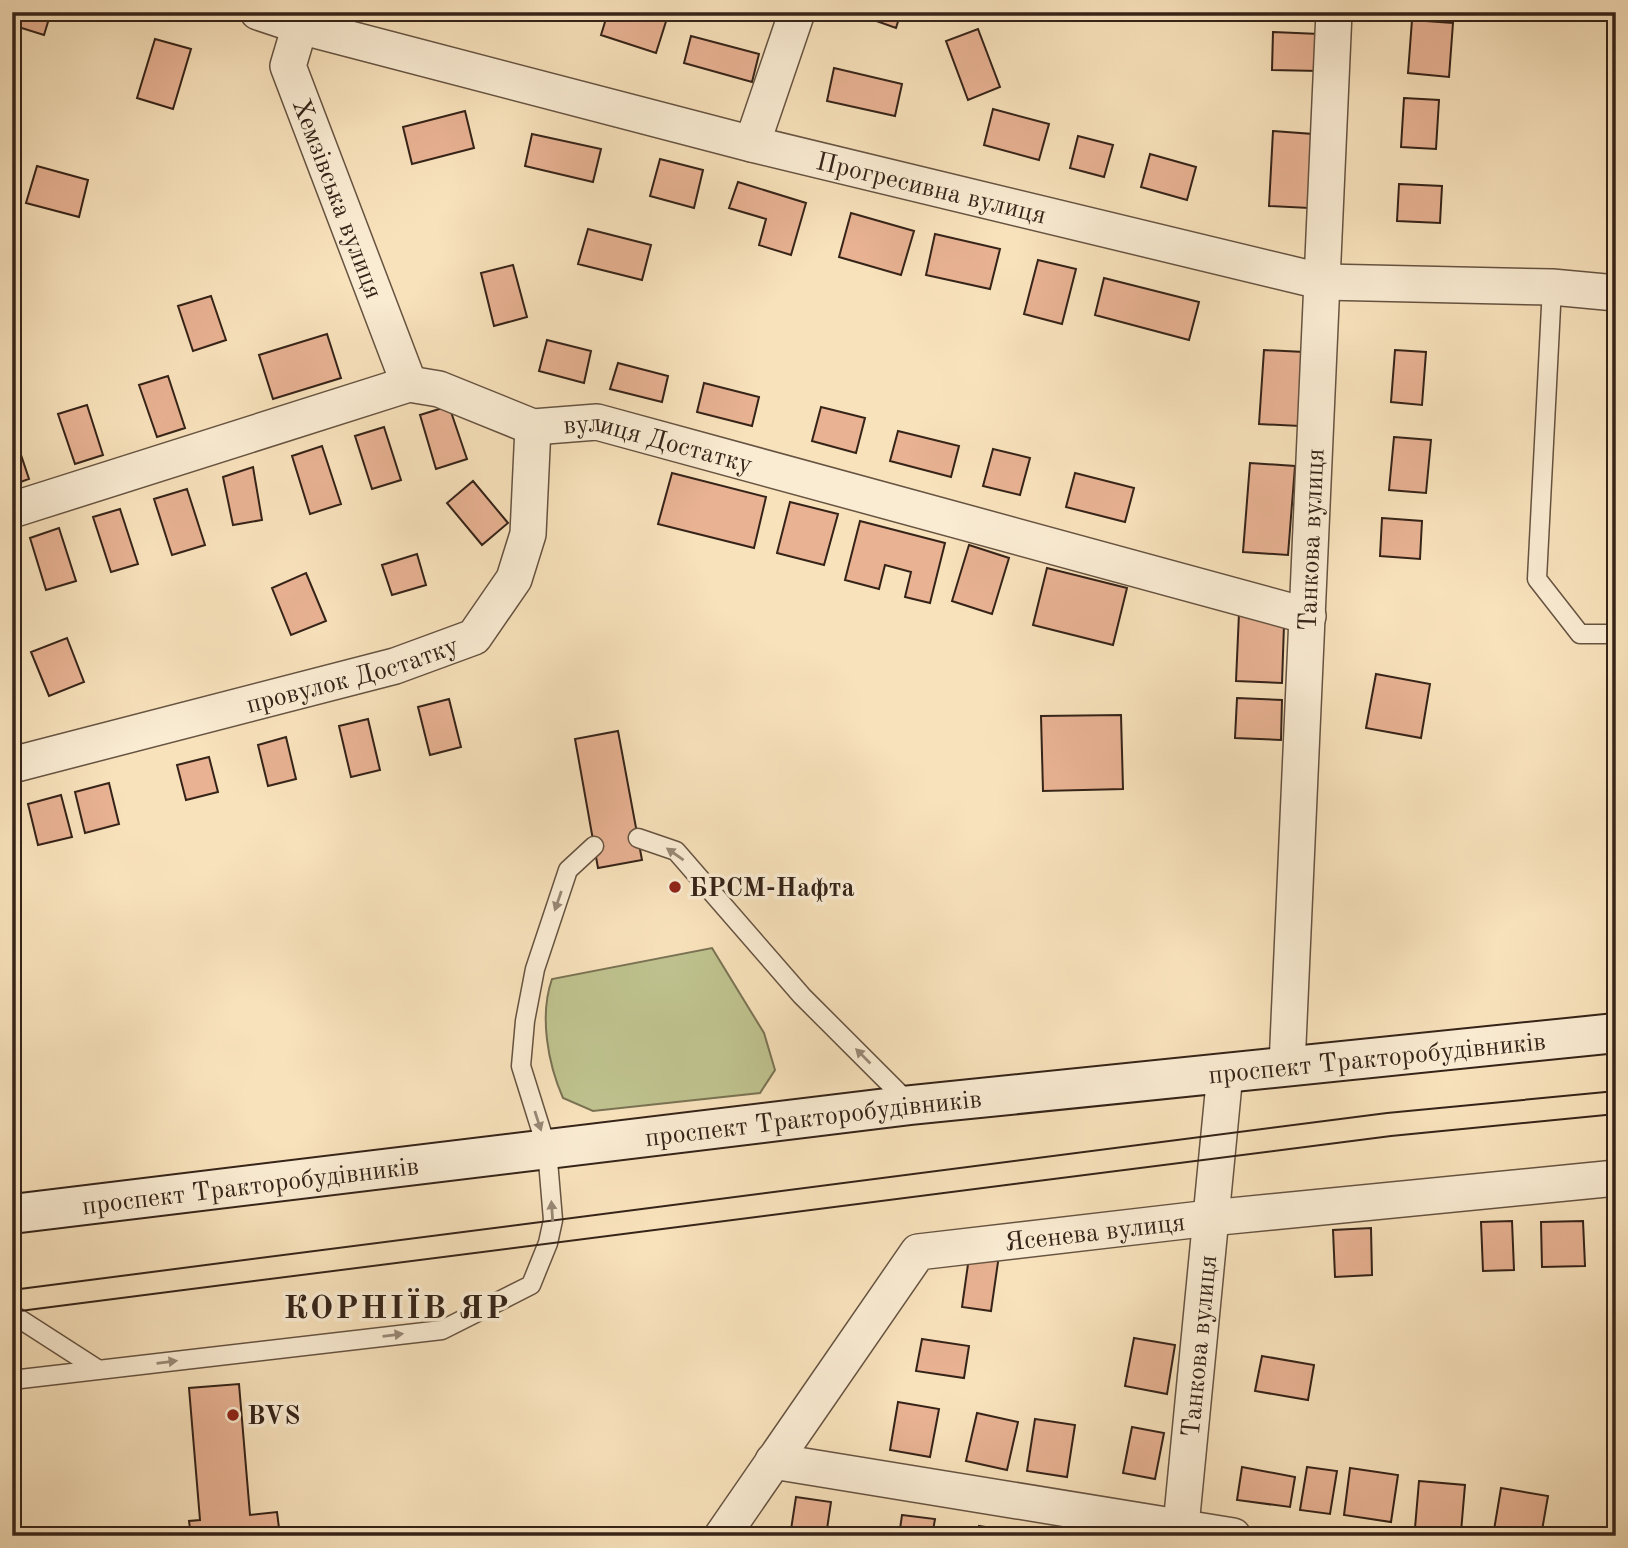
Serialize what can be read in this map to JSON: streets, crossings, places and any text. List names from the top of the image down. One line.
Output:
{"streets":{"main road":["проспект Тракторобудівників"],"street":["Прогресивна вулиця","Хемзівська вулиця","вулиця Достатку","Танкова вулиця","провулок Достатку","Ясенева вулиця"]},"crossings":[["Прогресивна вулиця","Хемзівська вулиця"],["Прогресивна вулиця","Танкова вулиця"],["Хемзівська вулиця","вулиця Достатку"],["вулиця Достатку","Танкова вулиця"],["вулиця Достатку","провулок Достатку"],["Танкова вулиця","проспект Тракторобудівників"],["Танкова вулиця","Ясенева вулиця"]],"districts":["КОРНІЇВ ЯР"],"places":["БРСМ-Нафта","BVS"]}
